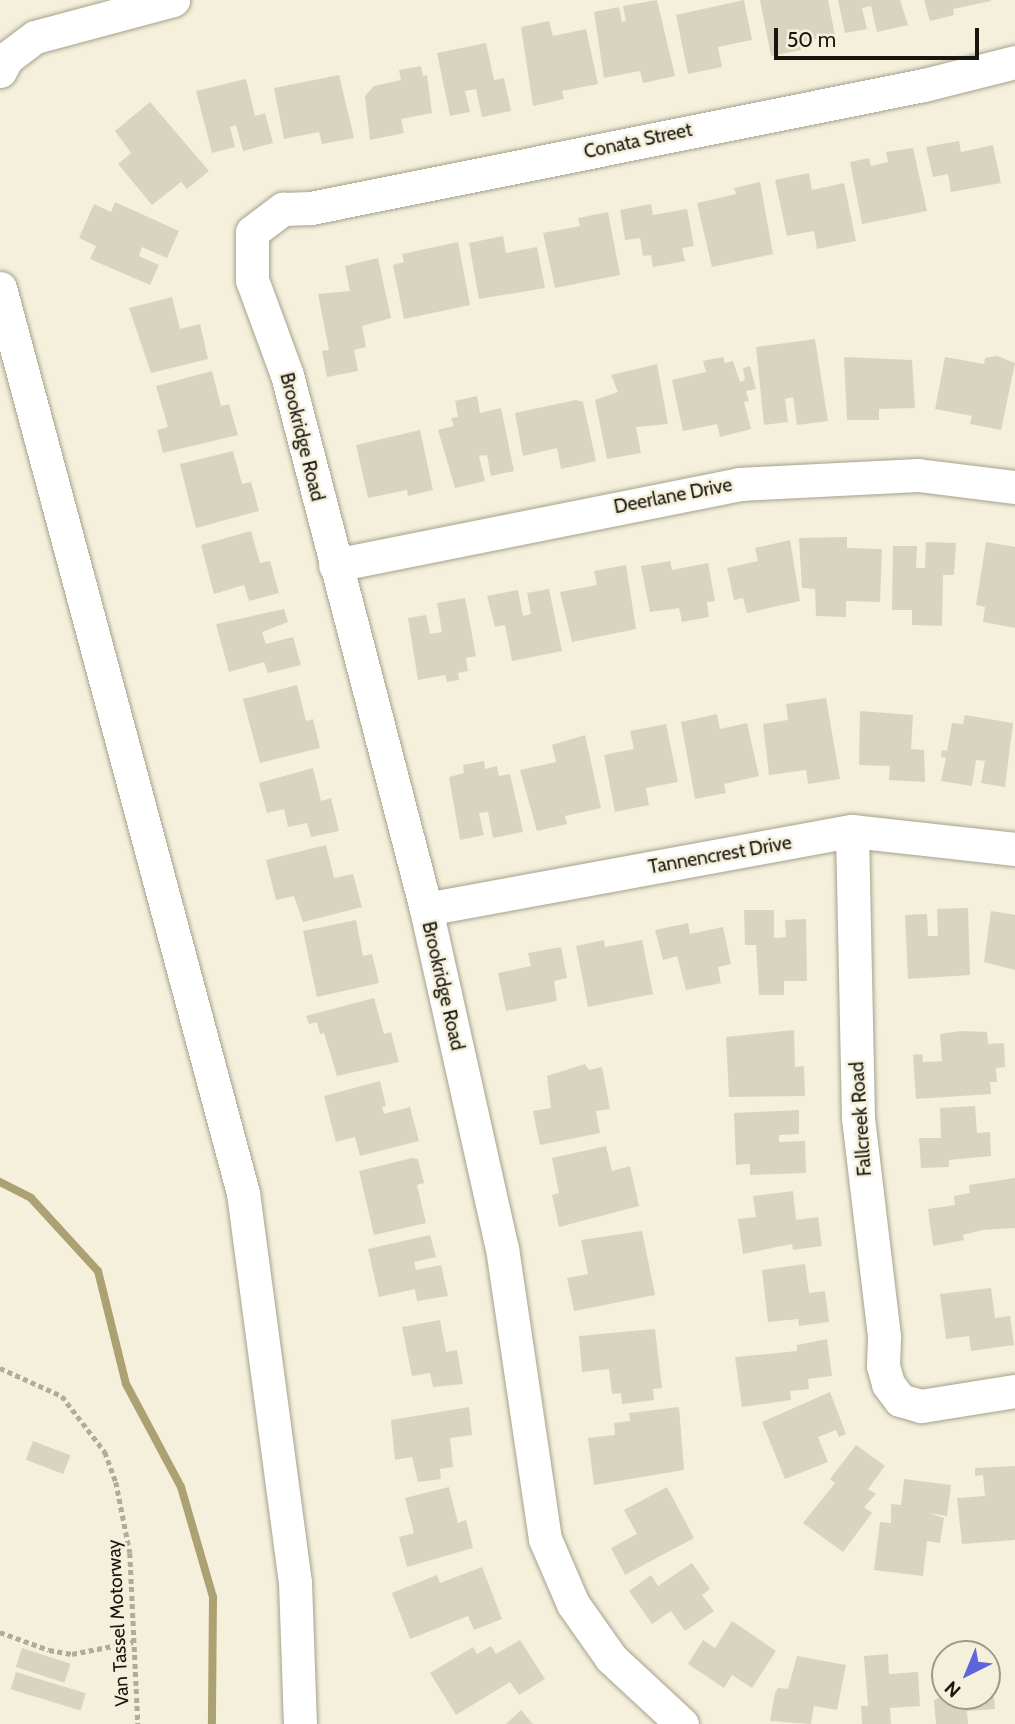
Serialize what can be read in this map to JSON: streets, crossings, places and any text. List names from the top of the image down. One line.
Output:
{"streets":{"street":["Conata Street","Brookridge Road","Deerlane Drive","Tannencrest Drive","Fallcreek Road"],"path":["Van Tassel Motorway"]},"crossings":[["Conata Street","Brookridge Road"],["Brookridge Road","Deerlane Drive"],["Brookridge Road","Tannencrest Drive"],["Tannencrest Drive","Fallcreek Road"]],"scale_bar":"50 m","north":"bottom left"}
